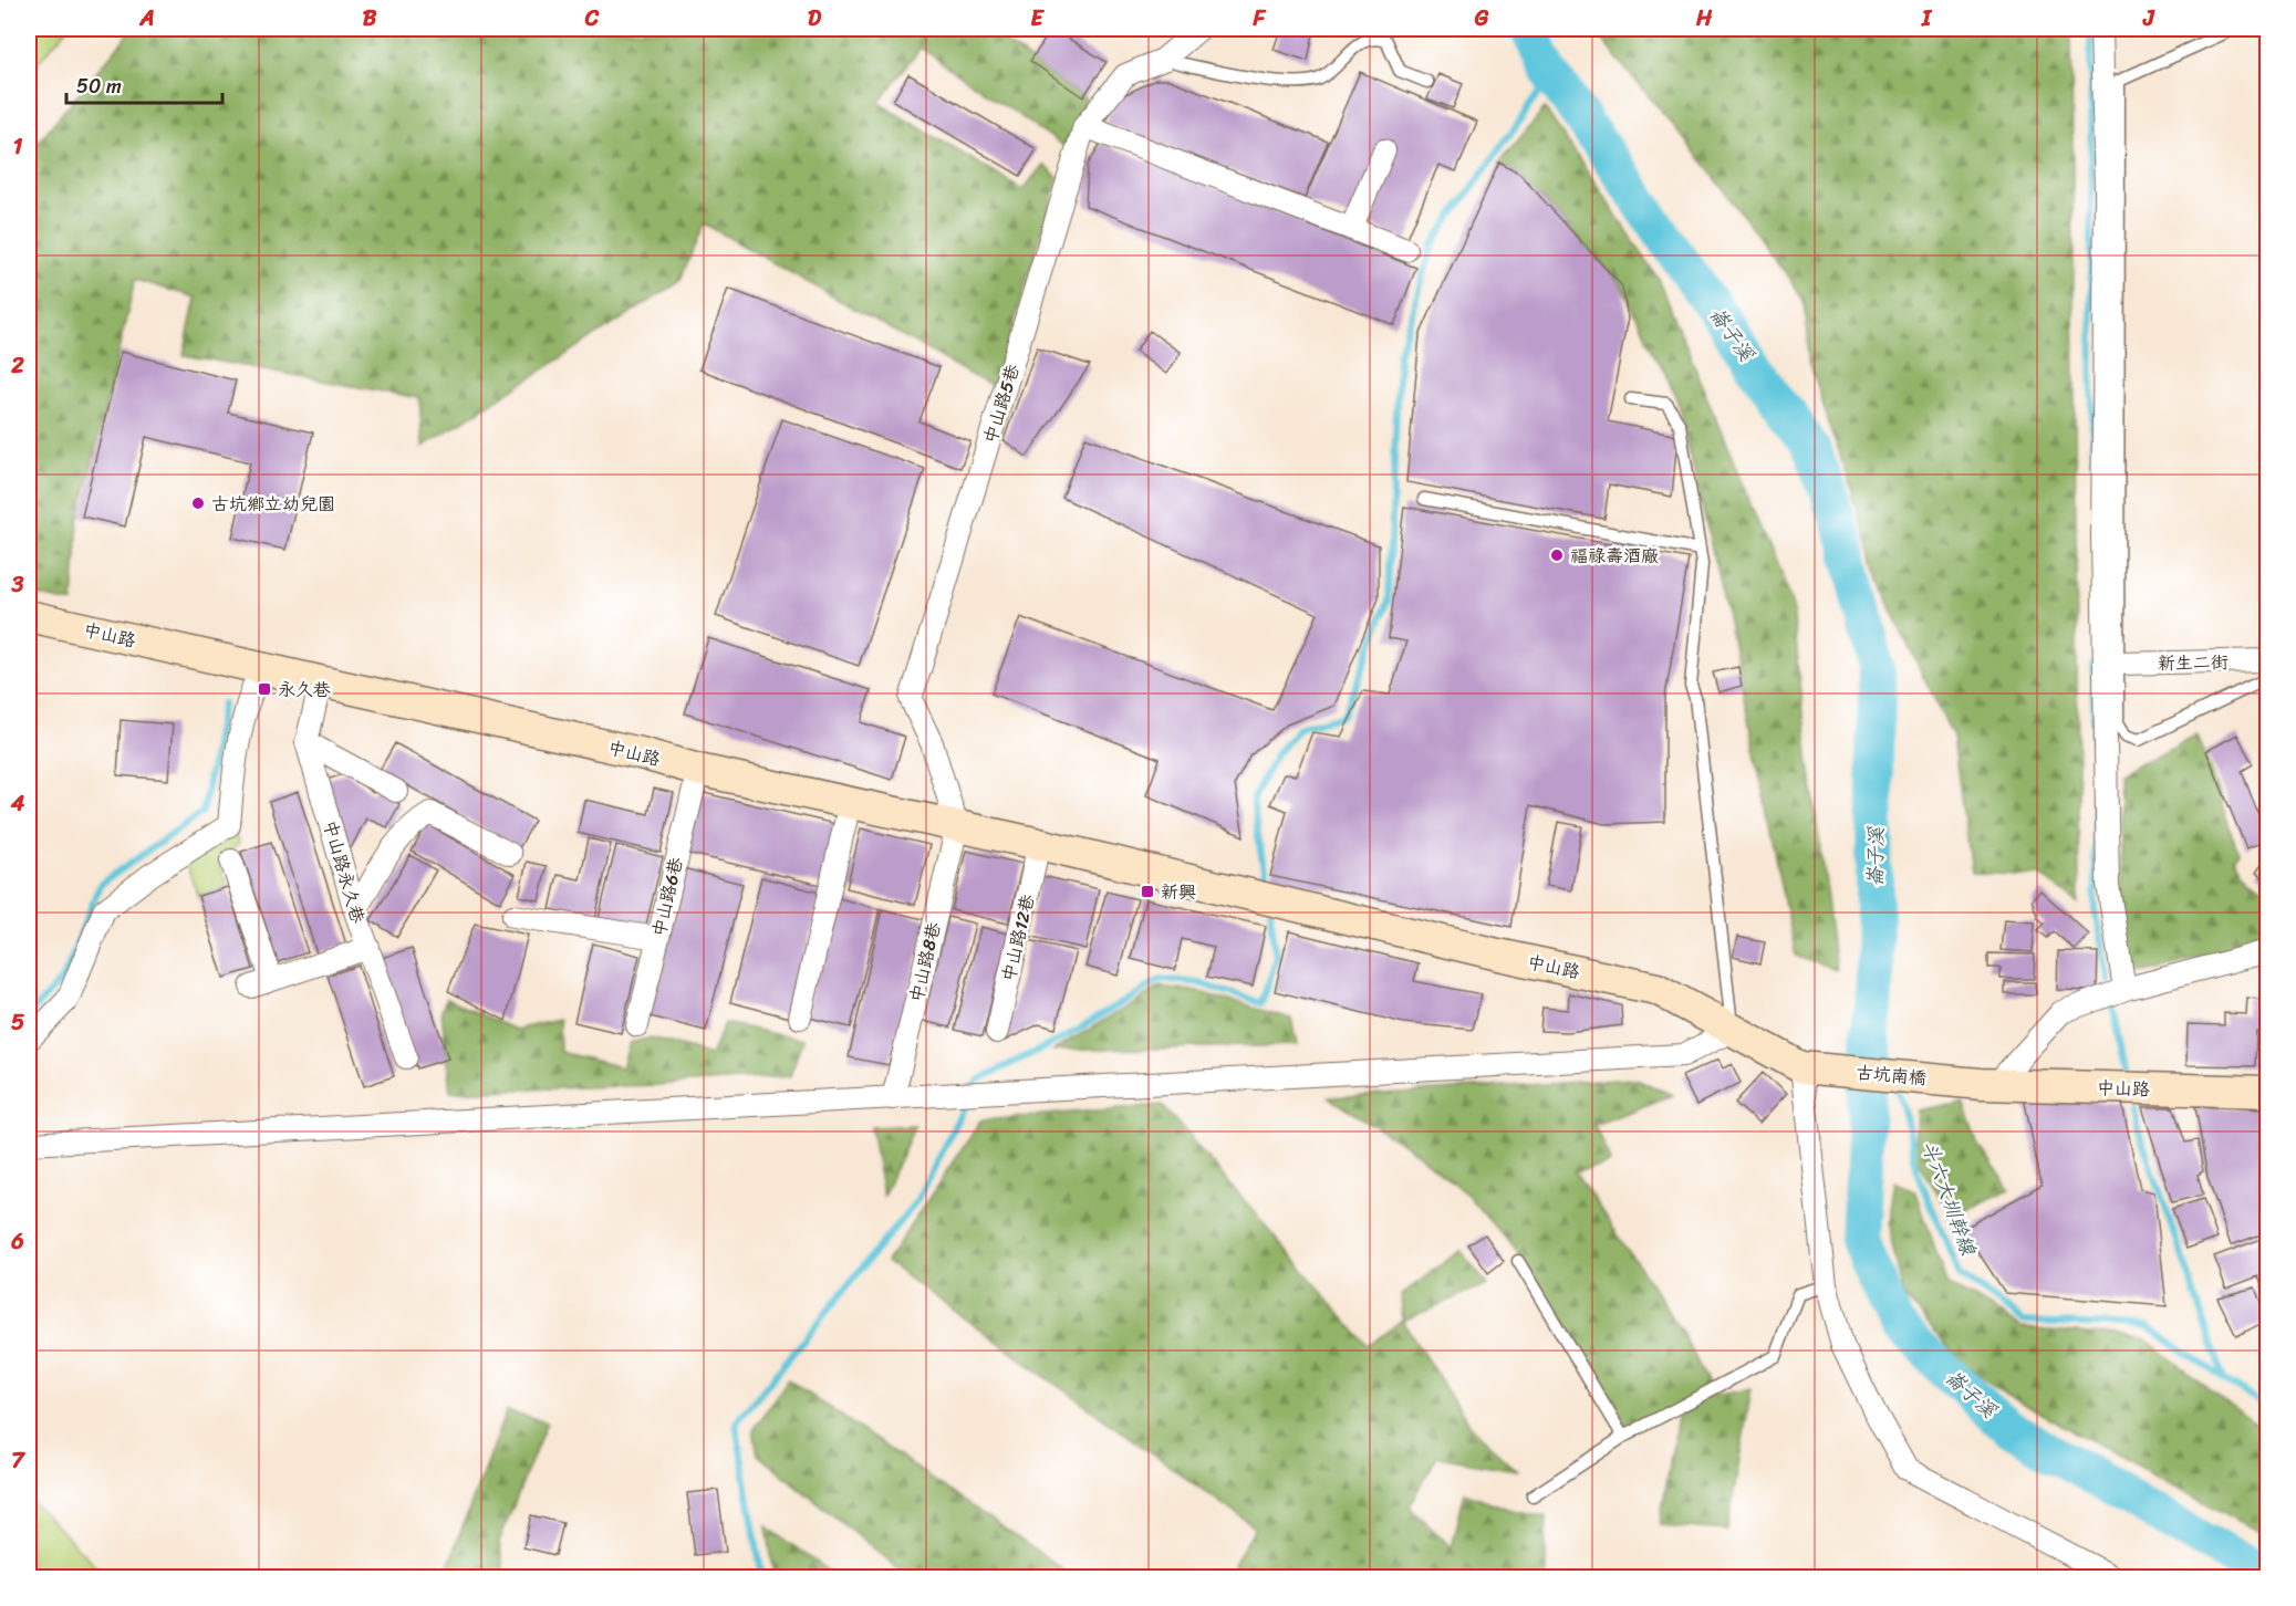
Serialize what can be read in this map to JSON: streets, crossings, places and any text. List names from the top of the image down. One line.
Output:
{"streets":{"main road":["中山路","古坑南橋"],"street":["中山路5巷","新生二街","中山路永久巷","中山路6巷","中山路12巷","中山路8巷"]},"crossings":[["中山路5巷","中山路"],["中山路5巷","中山路8巷"],["中山路","中山路永久巷"],["中山路","中山路6巷"],["中山路","中山路12巷"],["中山路","中山路8巷"],["中山路","古坑南橋"]],"water":["崙子溪","斗六大圳幹線"],"places":{"other":["古坑鄉立幼兒園","福祿壽酒廠"],"transit":["永久巷","新興"]},"scale_bar":"50 m","grid":{"columns":["A","B","C","D","E","F","G","H","I","J"],"rows":["1","2","3","4","5","6","7"]}}
